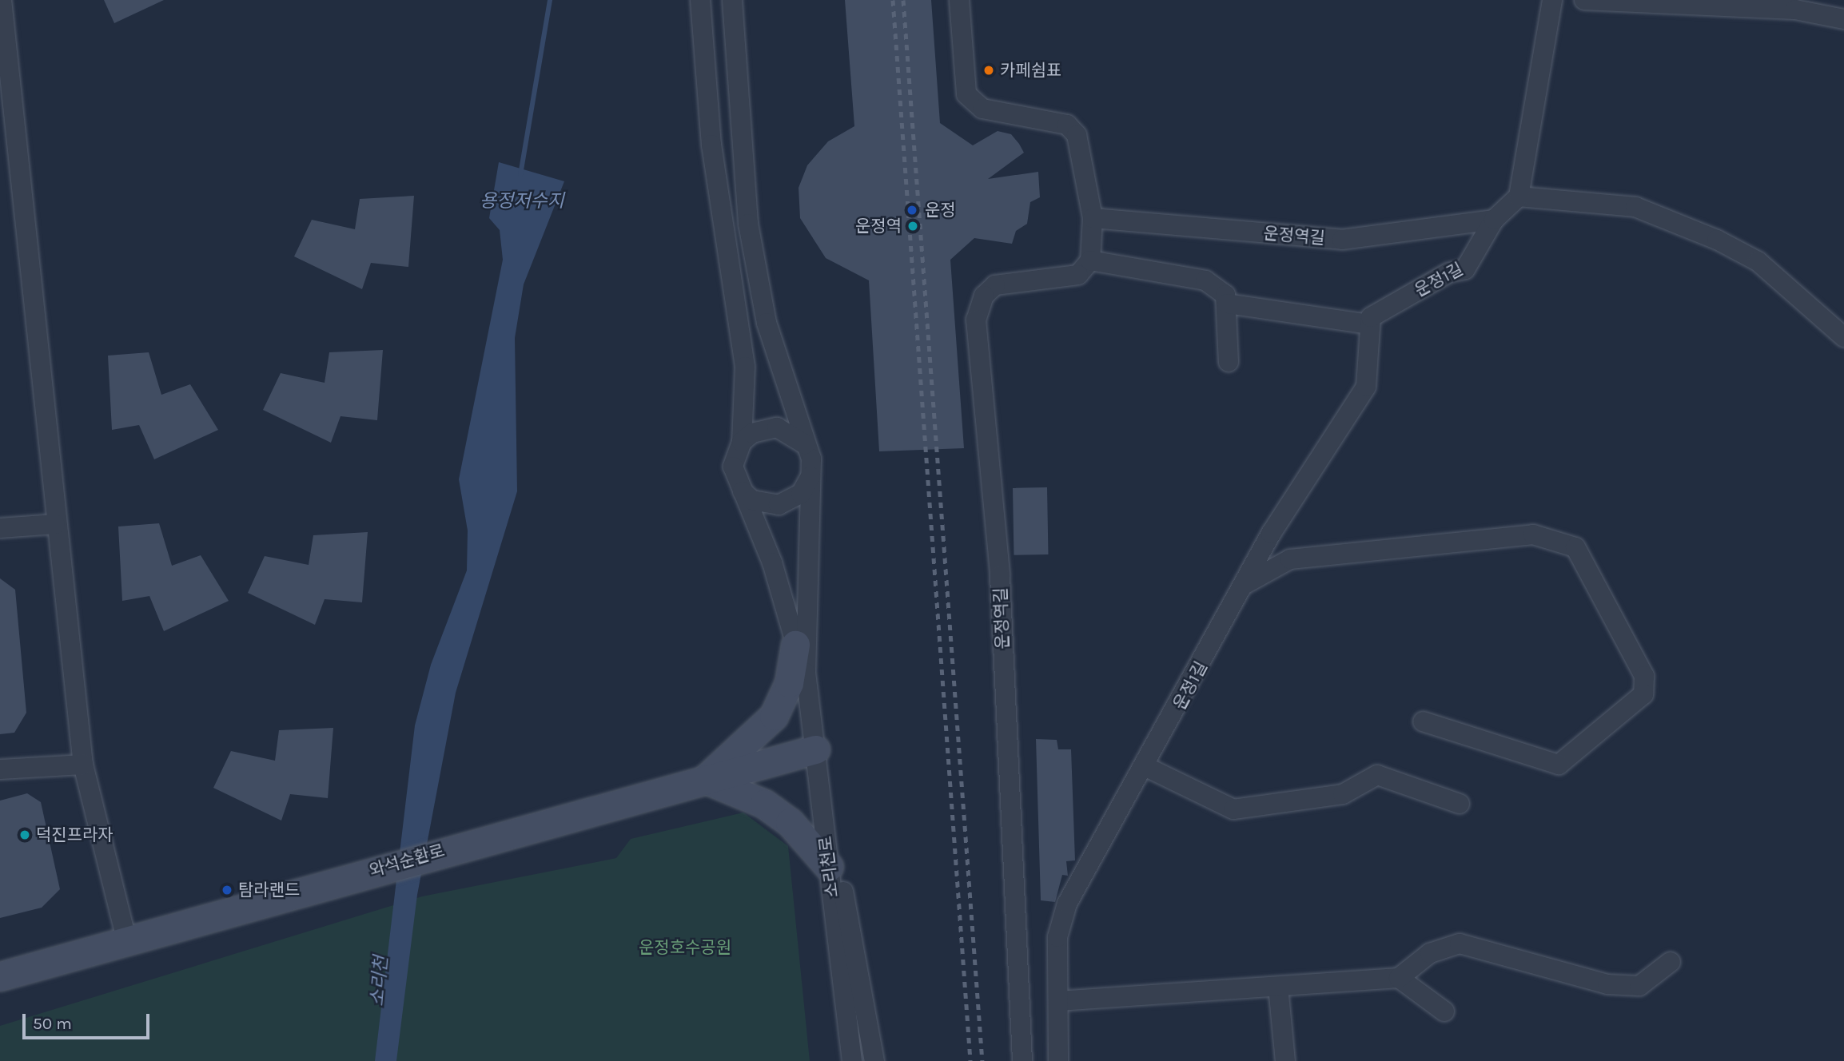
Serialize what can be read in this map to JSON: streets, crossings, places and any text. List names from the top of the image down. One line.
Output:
{"streets":{"street":["운정역길","운정1길","와석순환로","소리천로"]},"crossings":[["운정역길","운정1길"],["와석순환로","소리천로"]],"water":["용정저수지","소리천"],"parks":["운정호수공원"],"places":["카페쉼표","운정","운정역","덕진프라자","탐라랜드"],"scale_bar":"50 m"}
